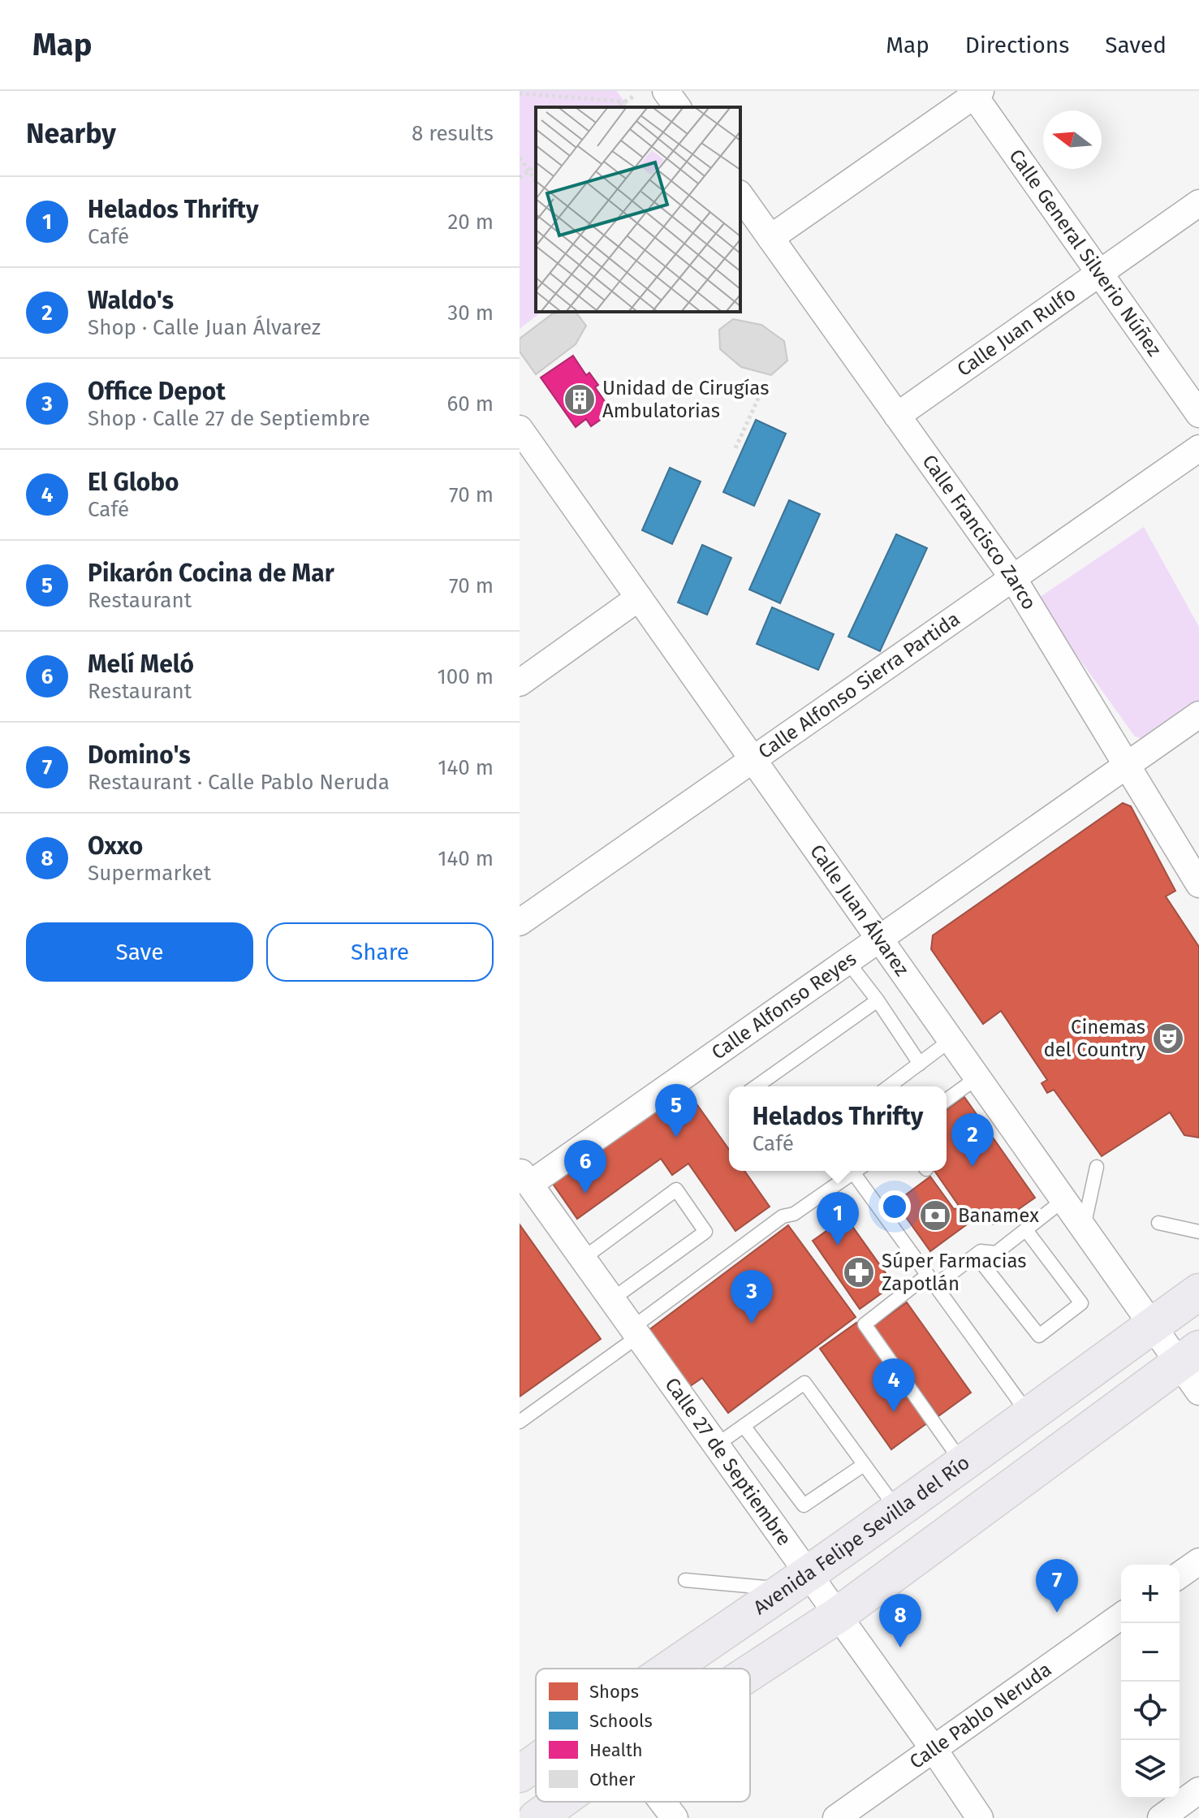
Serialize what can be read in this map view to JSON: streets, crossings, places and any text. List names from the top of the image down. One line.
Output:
{"streets":{"main road":["Avenida Felipe Sevilla del Río"],"street":["Calle General Silverio Núñez","Calle Juan Rulfo","Calle Francisco Zarco","Calle Alfonso Sierra Partida","Calle Juan Álvarez","Calle Alfonso Reyes","Calle 27 de Septiembre","Calle Pablo Neruda"]},"crossings":[["Calle General Silverio Núñez","Calle Juan Rulfo"],["Calle Juan Rulfo","Calle Francisco Zarco"],["Calle Francisco Zarco","Calle Alfonso Sierra Partida"],["Calle Francisco Zarco","Calle Alfonso Reyes"],["Calle Alfonso Sierra Partida","Calle Juan Álvarez"],["Calle Juan Álvarez","Calle Alfonso Reyes"],["Calle Juan Álvarez","Avenida Felipe Sevilla del Río"],["Calle Alfonso Reyes","Calle 27 de Septiembre"],["Calle 27 de Septiembre","Avenida Felipe Sevilla del Río"],["Calle 27 de Septiembre","Calle Pablo Neruda"]],"places":{"building":["Unidad de Cirugías Ambulatorias"],"theatre":["Cinemas del Country"],"bank":["Banamex"],"pharmacy":["Súper Farmacias Zapotlán"]},"legend":["Shops","Schools","Health","Other"],"north":"left","page":{"header":"Map","nav":["Map","Directions","Saved"],"heading":["Nearby","8 results"],"list":[{"mark":"1","name":"Helados Thrifty","note":"Café","value":"20 m"},{"mark":"2","name":"Waldo's","note":"Shop · Calle Juan Álvarez","value":"30 m"},{"mark":"3","name":"Office Depot","note":"Shop · Calle 27 de Septiembre","value":"60 m"},{"mark":"4","name":"El Globo","note":"Café","value":"70 m"},{"mark":"5","name":"Pikarón Cocina de Mar","note":"Restaurant","value":"70 m"},{"mark":"6","name":"Melí Meló","note":"Restaurant","value":"100 m"},{"mark":"7","name":"Domino's","note":"Restaurant · Calle Pablo Neruda","value":"140 m"},{"mark":"8","name":"Oxxo","note":"Supermarket","value":"140 m"}],"buttons":["Save","Share"],"pins":["5","2","6","1","3","4","7","8"],"popup":["Helados Thrifty","Café"],"map_buttons":["+","−"]}}
